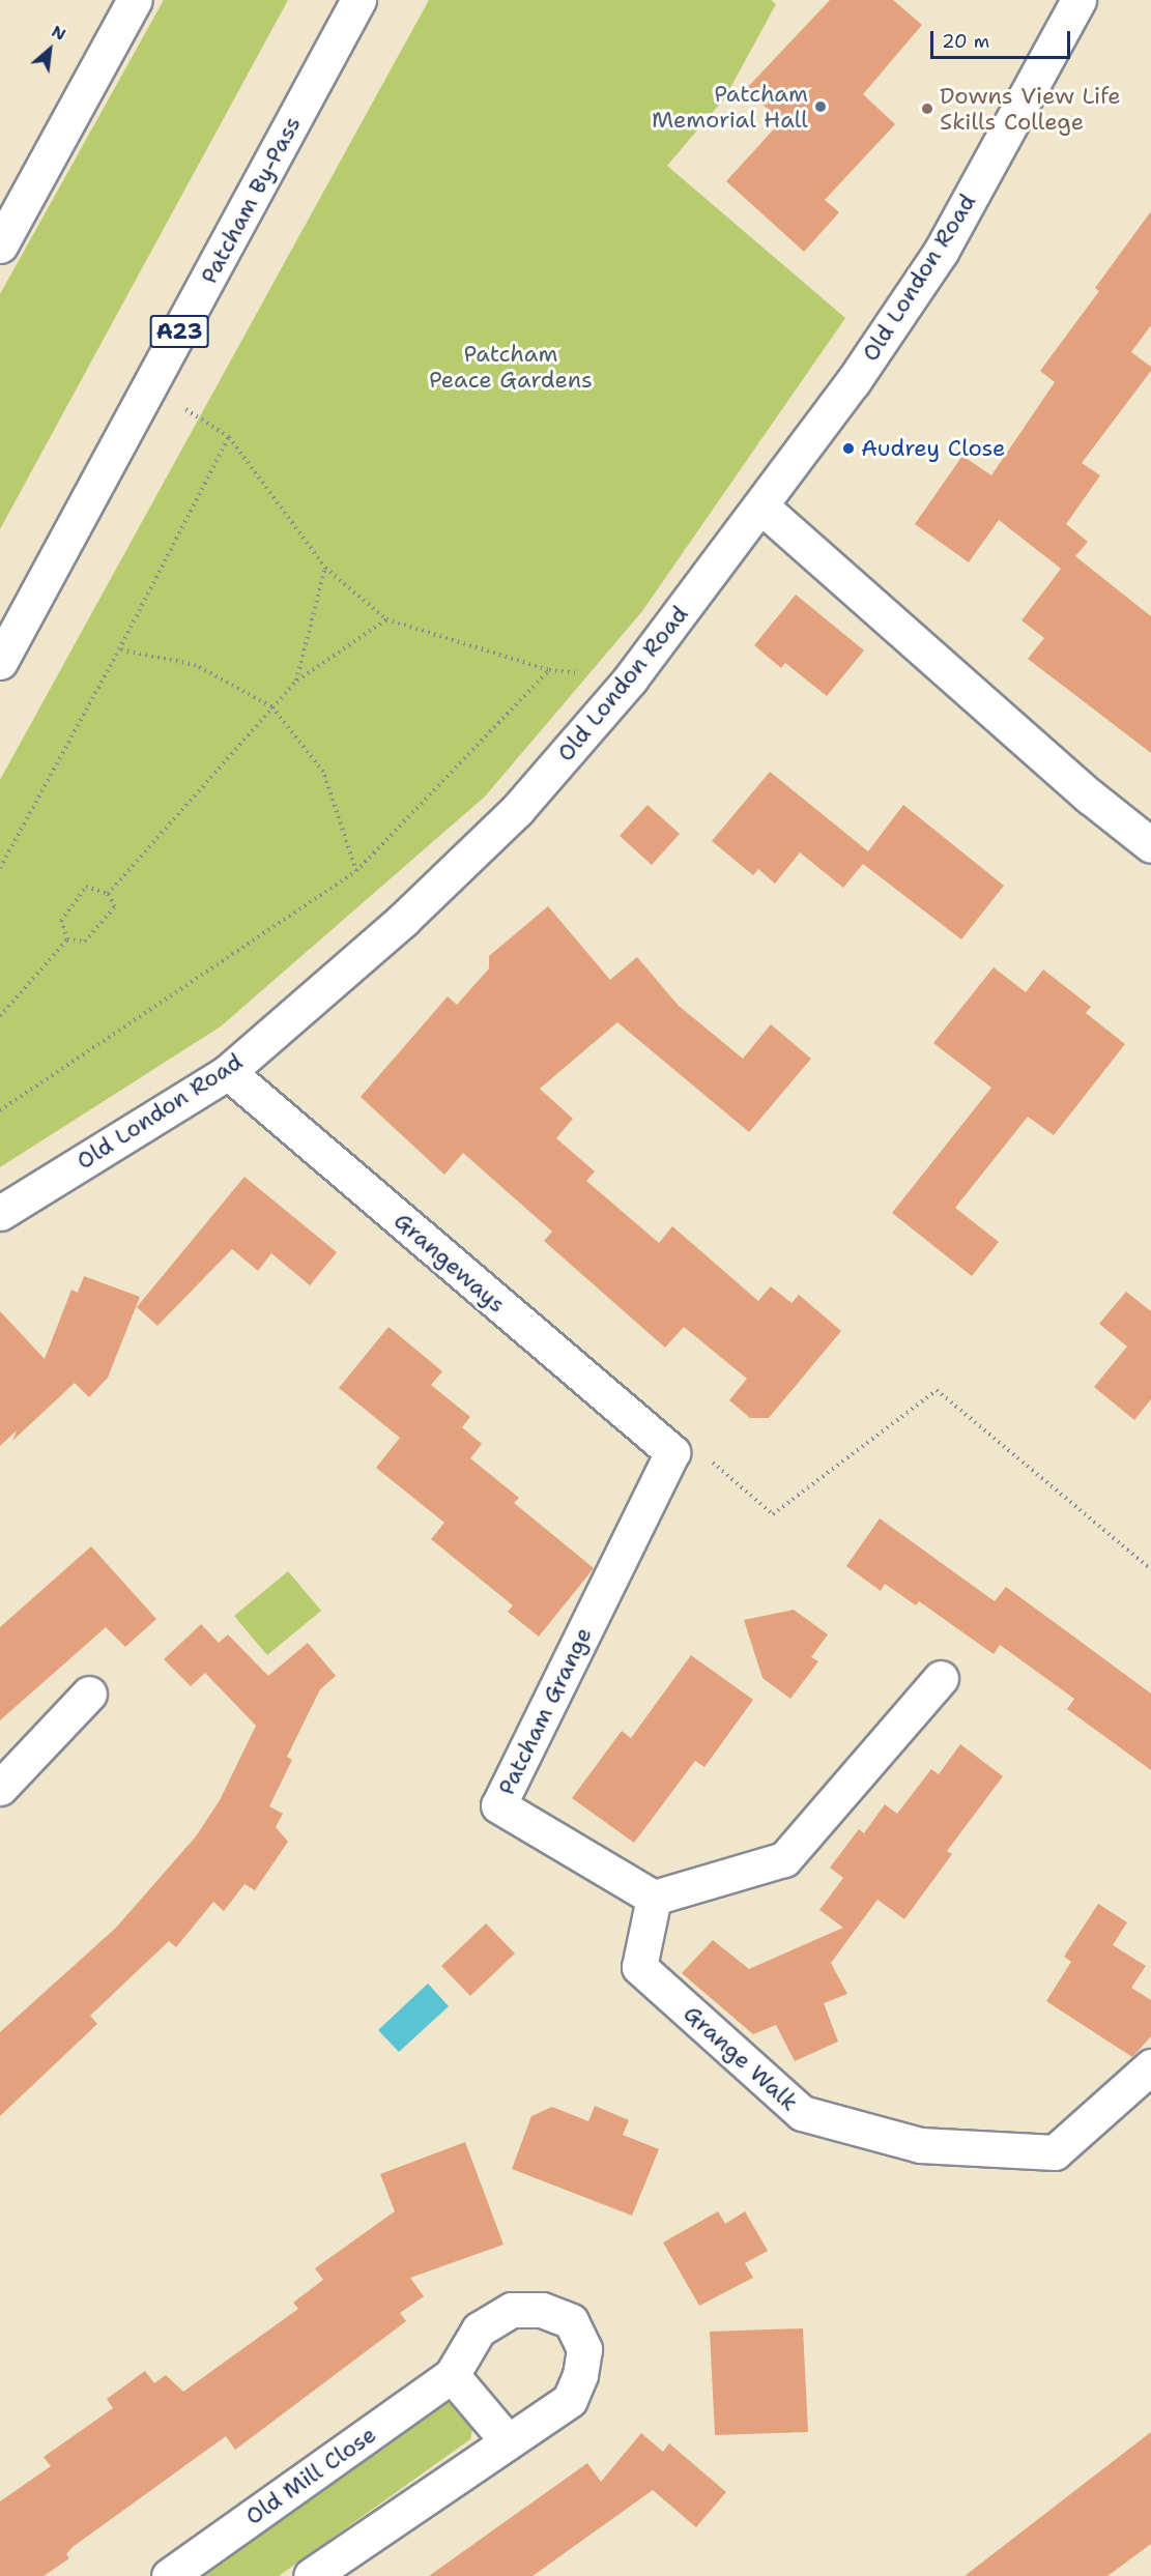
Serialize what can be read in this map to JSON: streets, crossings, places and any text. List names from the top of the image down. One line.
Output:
{"streets":{"main road":["Patcham By-Pass","Old London Road","A23","Grangeways","Patcham Grange","Grange Walk","Old Mill Close"]},"crossings":[["Old London Road","Grangeways"],["Grangeways","Patcham Grange"],["Patcham Grange","Grange Walk"]],"parks":["Patcham Peace Gardens"],"places":["Patcham Memorial Hall","Downs View Life Skills College","Audrey Close"],"scale_bar":"20 m","north":"top right"}
